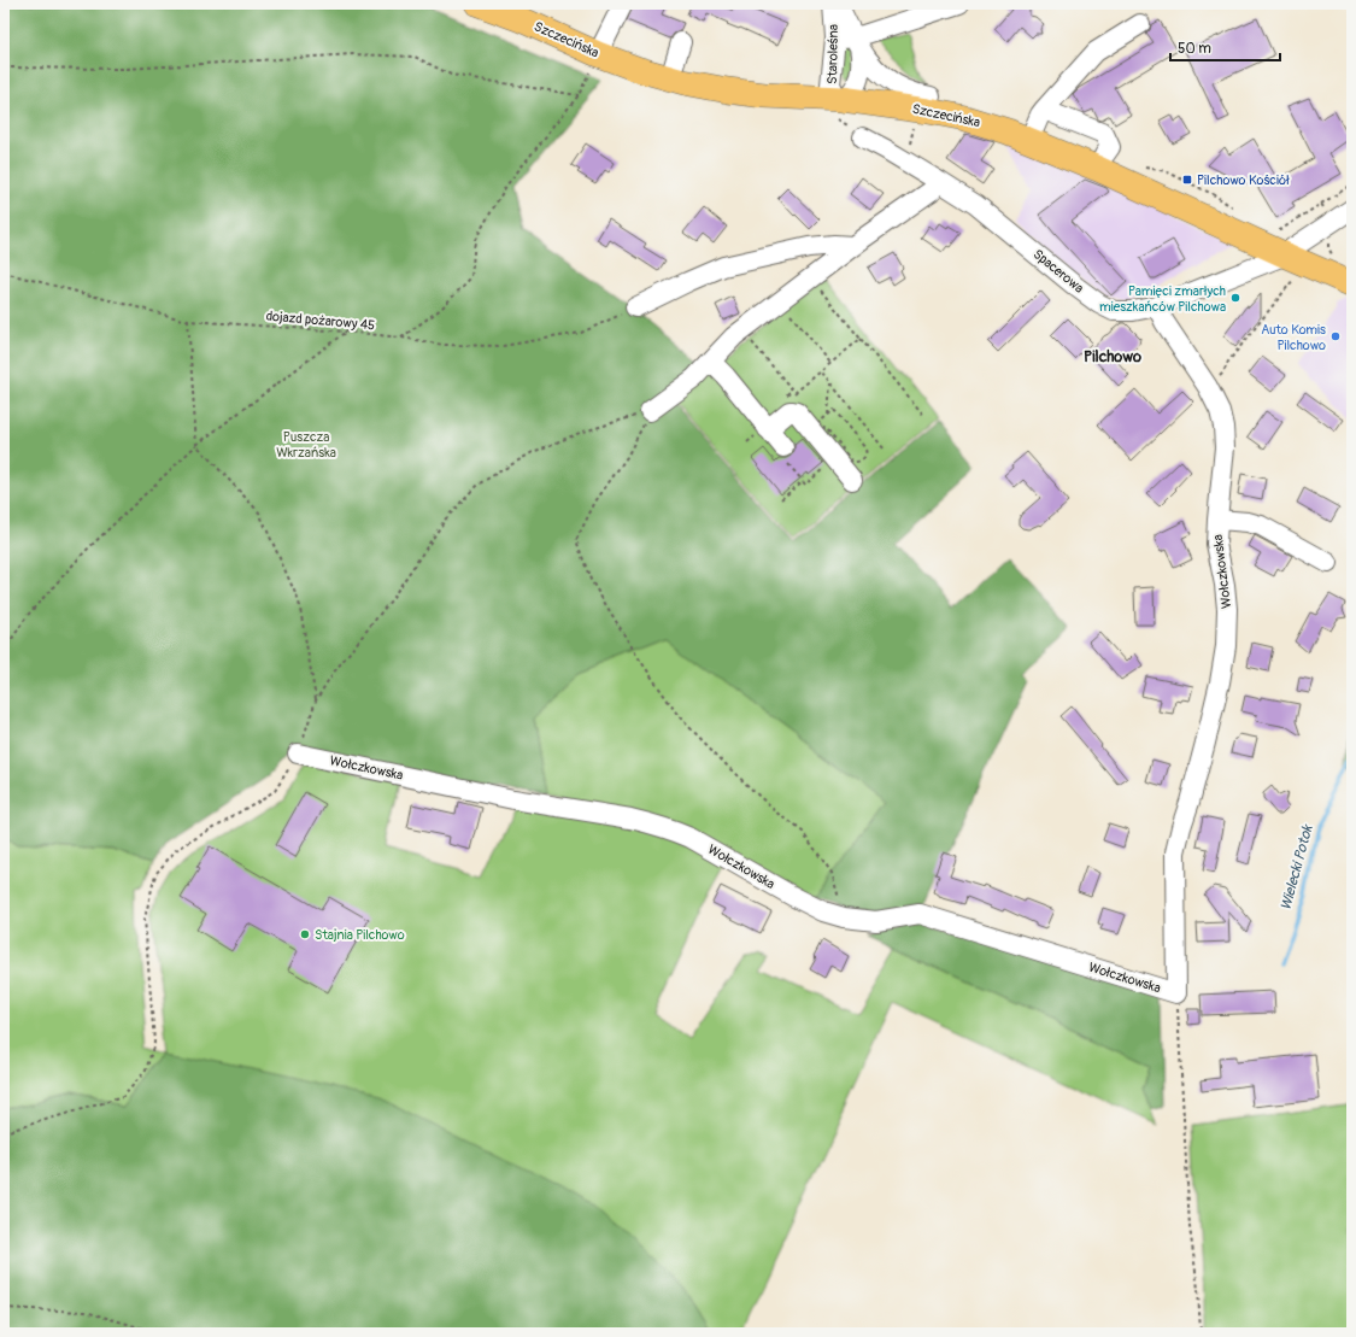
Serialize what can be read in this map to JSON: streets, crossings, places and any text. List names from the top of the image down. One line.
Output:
{"streets":{"main road":["Szczecińska"],"street":["Staroleśna","Spacerowa","Wołczkowska"],"path":["dojazd pożarowy 45"]},"crossings":[["Szczecińska","Staroleśna"],["Szczecińska","Spacerowa"],["Spacerowa","Wołczkowska"]],"districts":["Pilchowo"],"water":["Wielecki Potok"],"parks":["Puszcza Wkrzańska"],"places":{"transit":["Pilchowo Kościół"],"other":["Pamięci zmarłych mieszkańców Pilchowa","Auto Komis Pilchowo","Stajnia Pilchowo"]},"scale_bar":"50 m"}
